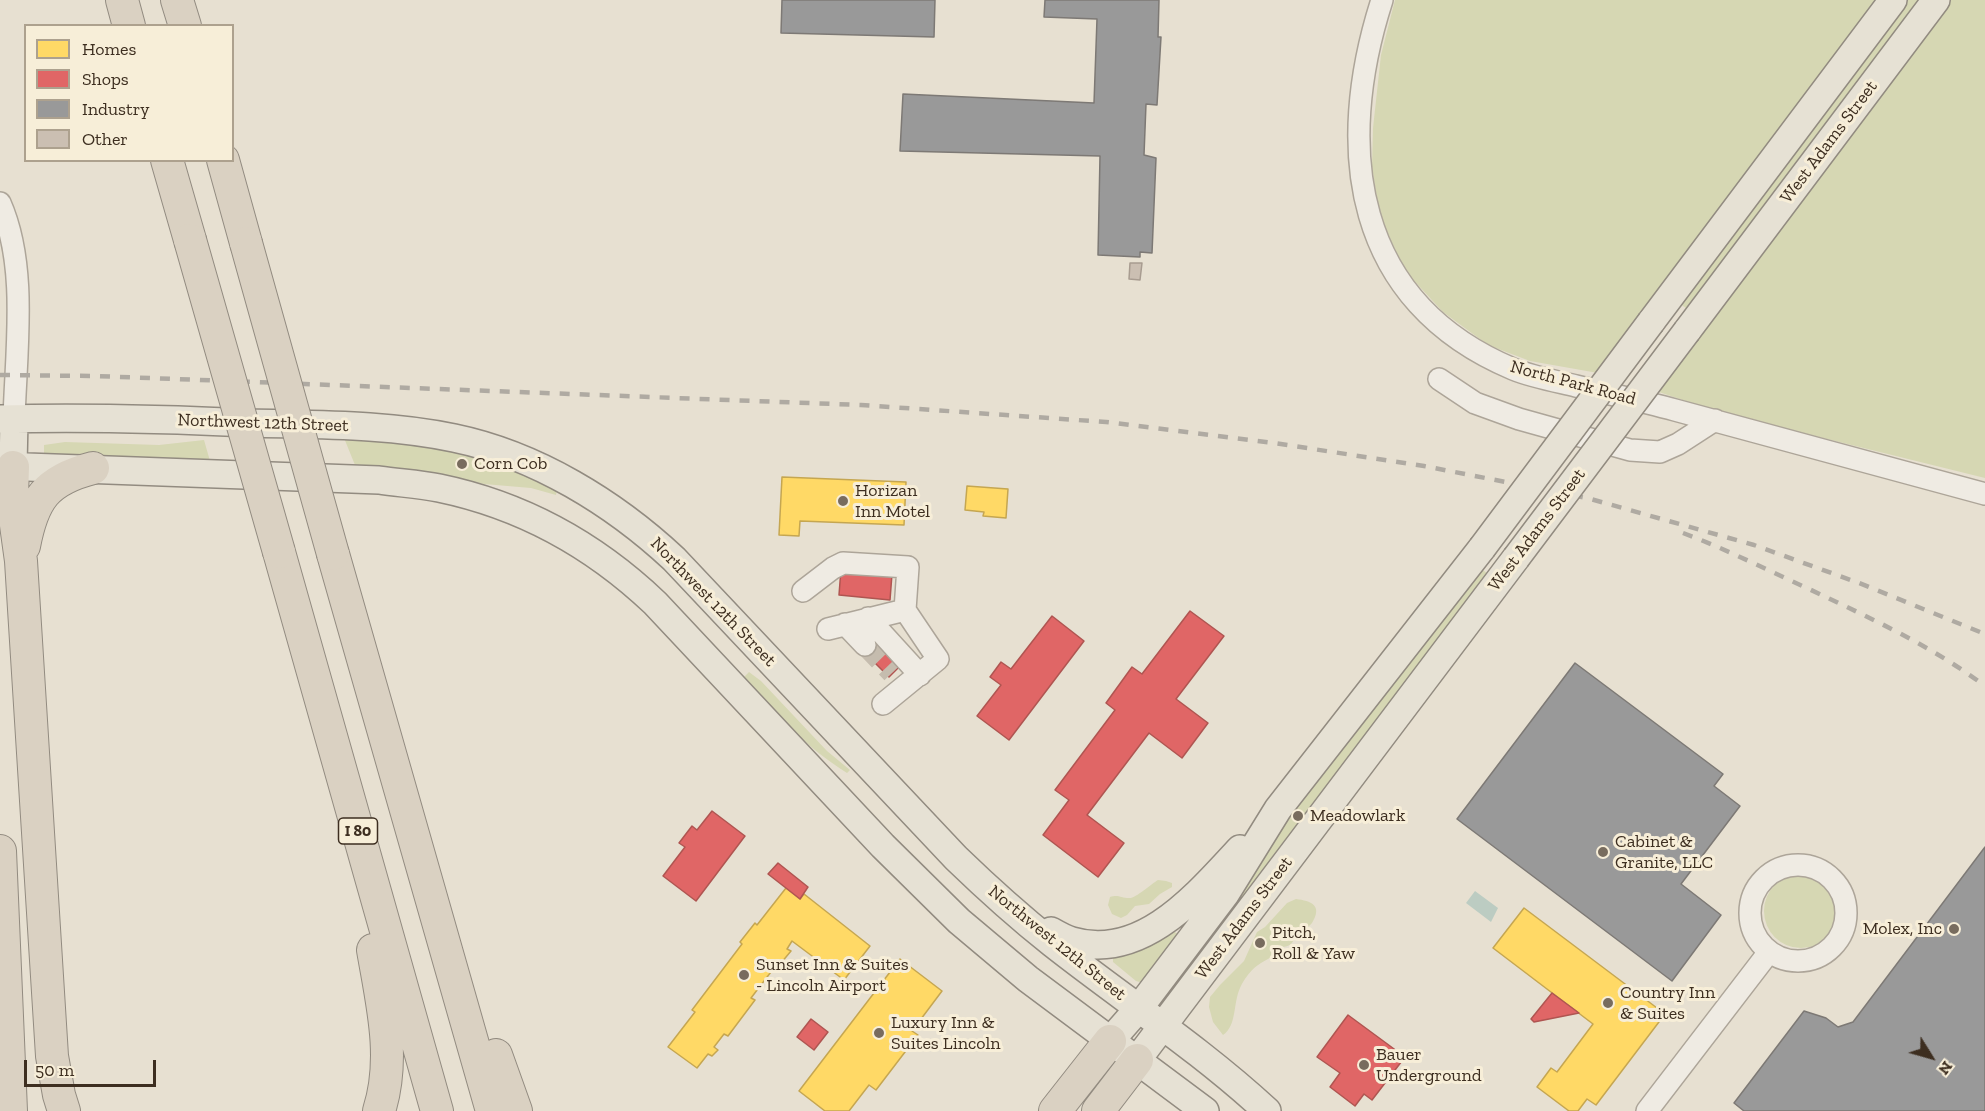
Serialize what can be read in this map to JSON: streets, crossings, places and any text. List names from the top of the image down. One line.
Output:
{"streets":{"highway":["I 80"],"main road":["West Adams Street","Northwest 12th Street"],"street":["North Park Road"]},"crossings":[["West Adams Street","Northwest 12th Street"]],"places":["Corn Cob","Horizan Inn Motel","Meadowlark","Cabinet & Granite, LLC","Molex, Inc","Pitch, Roll & Yaw","Sunset Inn & Suites - Lincoln Airport","Country Inn & Suites","Luxury Inn & Suites Lincoln","Bauer Underground"],"legend":["Homes","Shops","Industry","Other"],"scale_bar":"50 m","north":"bottom right"}
